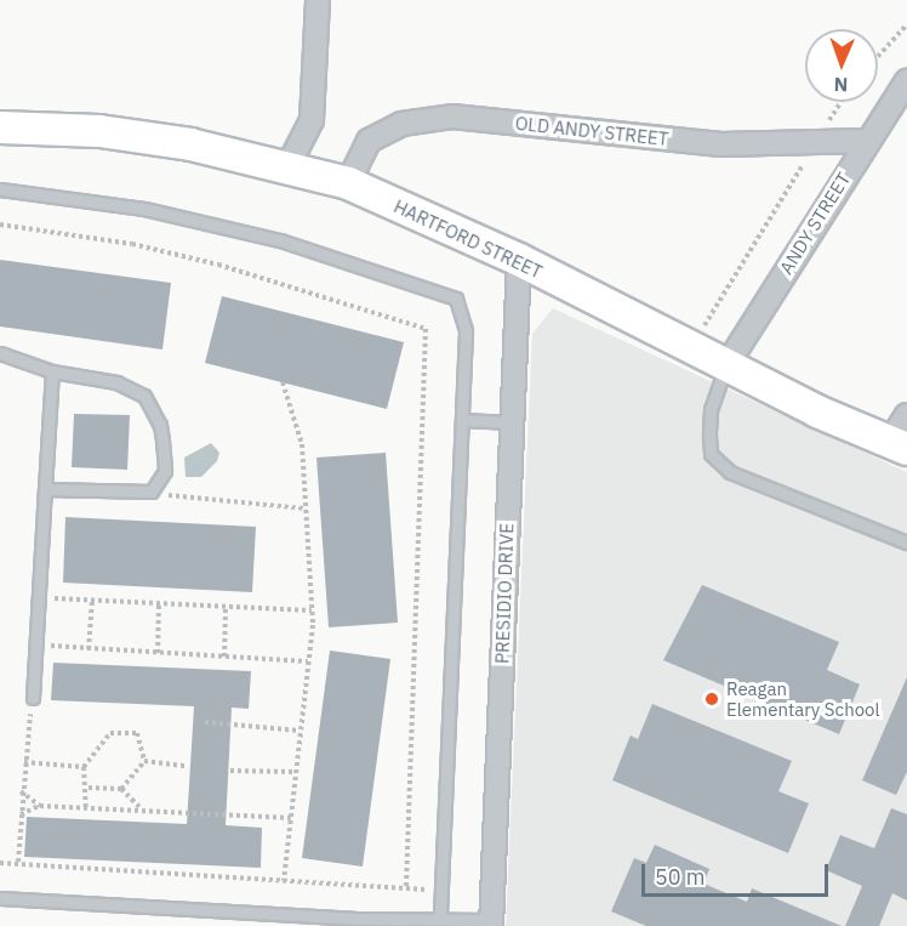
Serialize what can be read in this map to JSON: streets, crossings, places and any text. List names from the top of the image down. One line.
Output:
{"streets":{"street":["OLD ANDY STREET","ANDY STREET","HARTFORD STREET","PRESIDIO DRIVE"]},"crossings":[["OLD ANDY STREET","ANDY STREET"],["OLD ANDY STREET","HARTFORD STREET"],["ANDY STREET","HARTFORD STREET"],["HARTFORD STREET","PRESIDIO DRIVE"]],"places":["Reagan Elementary School"],"scale_bar":"50 m","north":"bottom"}
